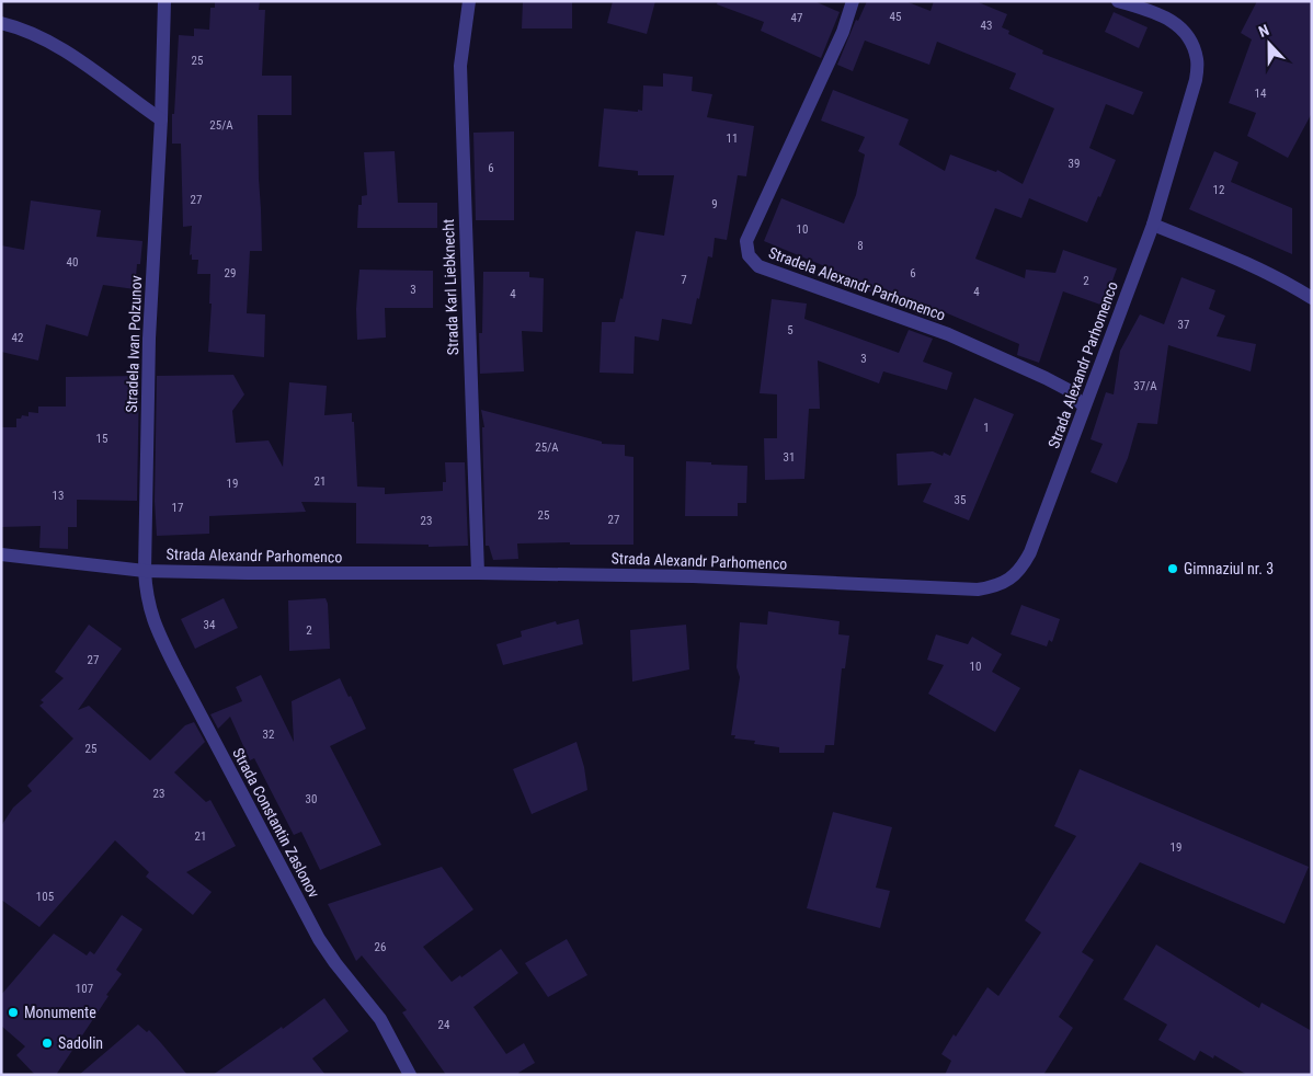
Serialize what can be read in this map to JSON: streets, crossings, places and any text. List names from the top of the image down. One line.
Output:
{"streets":{"street":["Stradela Alexandr Parhomenco","Strada Karl Liebknecht","Stradela Ivan Polzunov","Strada Alexandr Parhomenco","Strada Constantin Zaslonov"]},"crossings":[["Stradela Alexandr Parhomenco","Strada Alexandr Parhomenco"],["Strada Karl Liebknecht","Strada Alexandr Parhomenco"],["Stradela Ivan Polzunov","Strada Alexandr Parhomenco"],["Stradela Ivan Polzunov","Strada Constantin Zaslonov"],["Strada Alexandr Parhomenco","Strada Constantin Zaslonov"]],"places":["Gimnaziul nr. 3","Monumente","Sadolin"],"house_numbers":["45","47","43","25","14","25/A","11","39","6","12","27","9","10","8","40","29","6","7","2","3","4","4","37","5","42","3","37/A","1","15","25/A","31","21","19","13","35","17","25","27","23","34","2","27","10","32","25","23","30","21","19","105","26","107","24"],"north":"top"}
